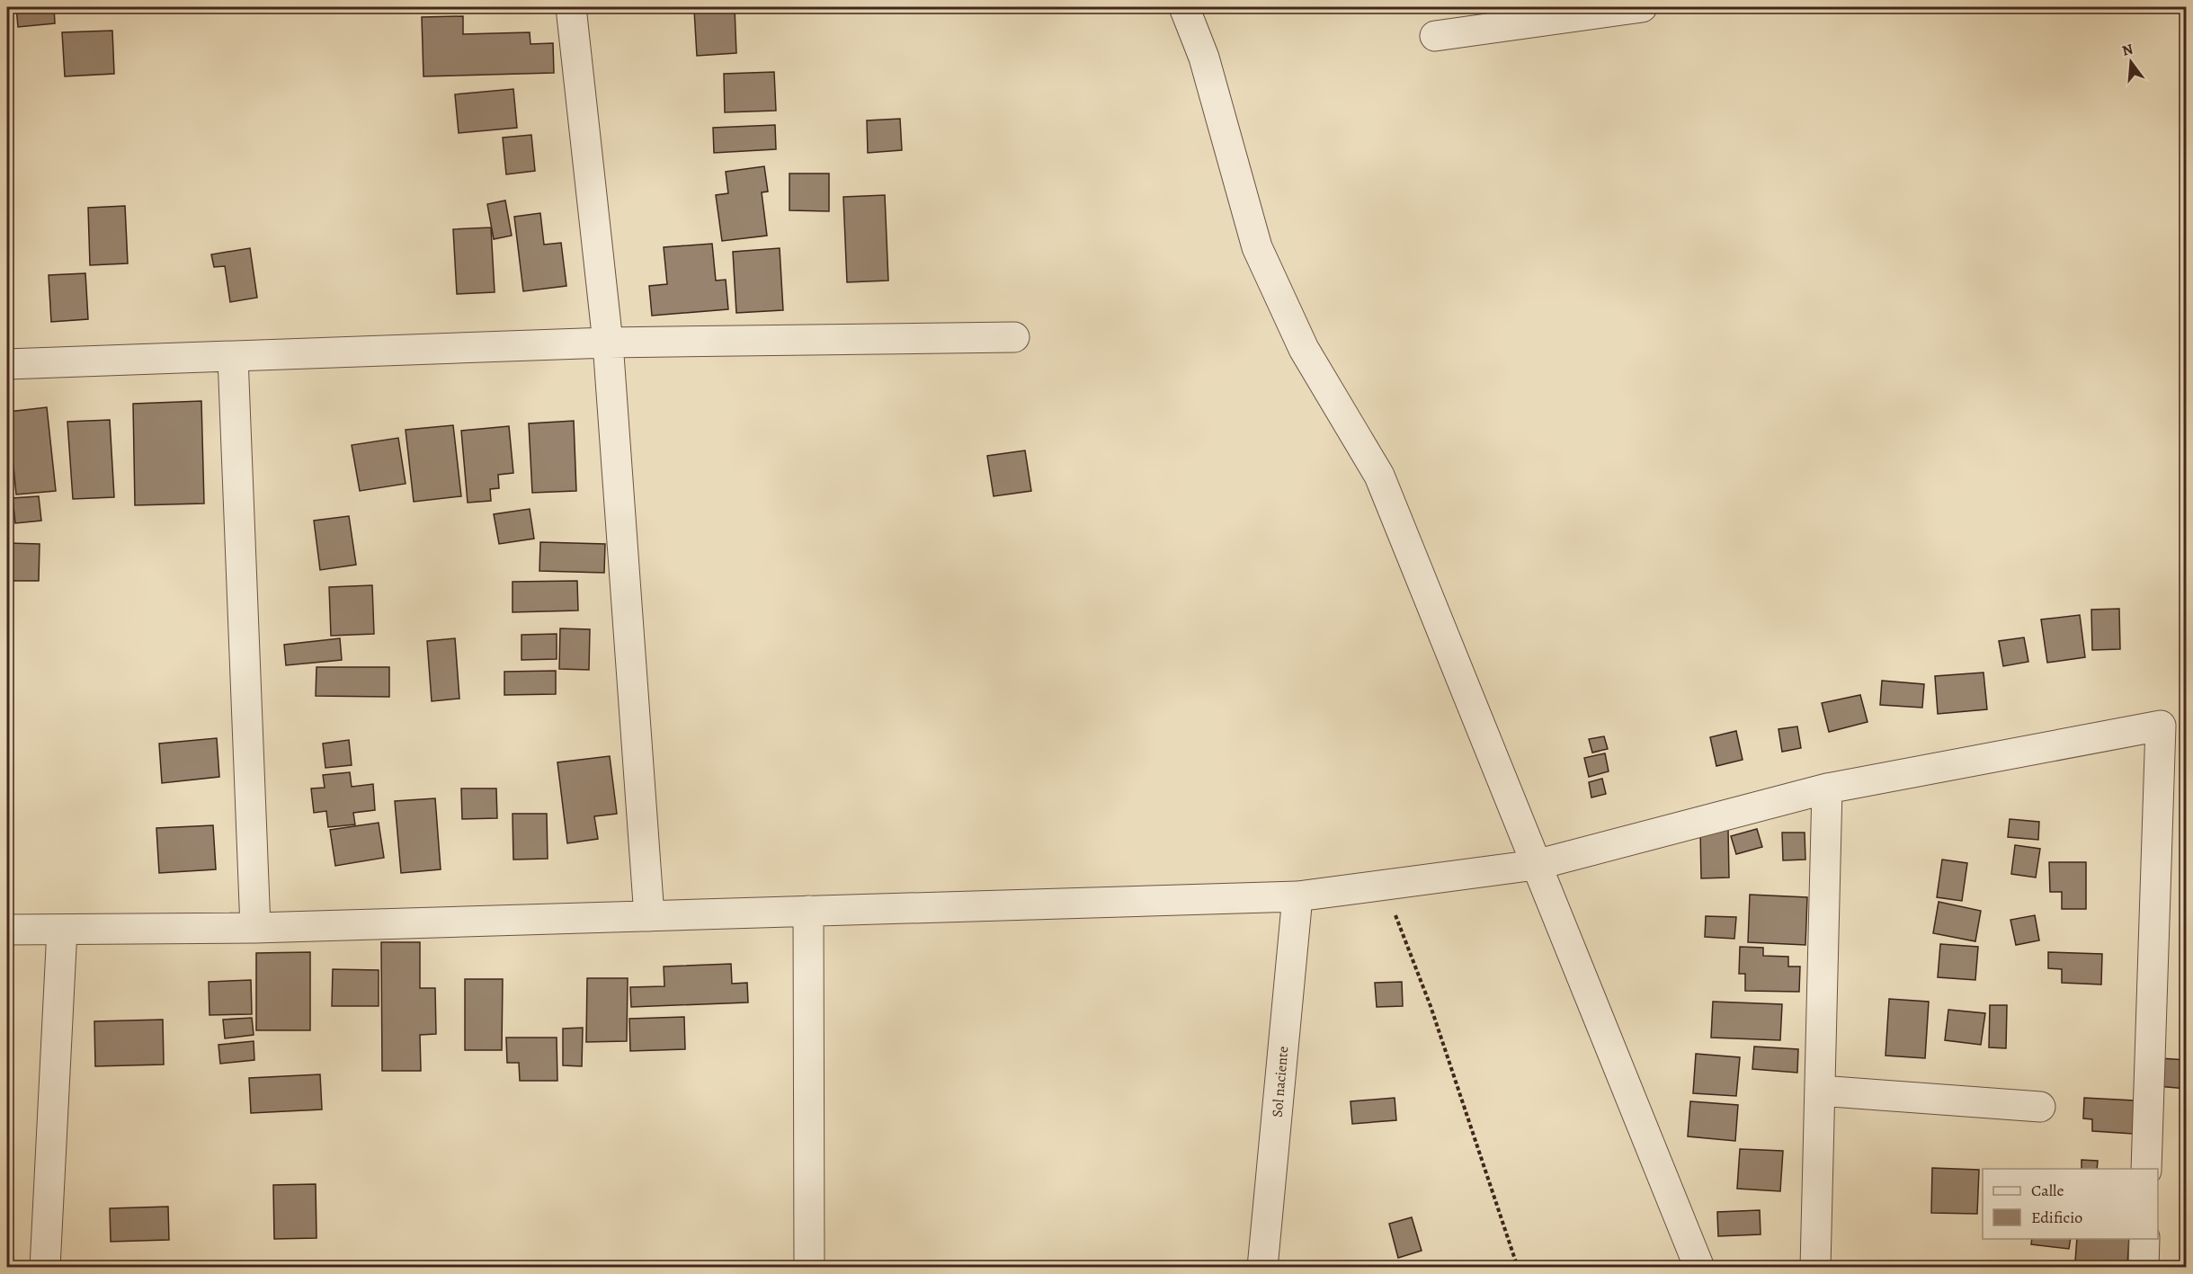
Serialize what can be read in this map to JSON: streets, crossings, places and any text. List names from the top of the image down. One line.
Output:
{"streets":{"street":["Sol naciente"]},"legend":["Calle","Edificio"],"north":"top"}
